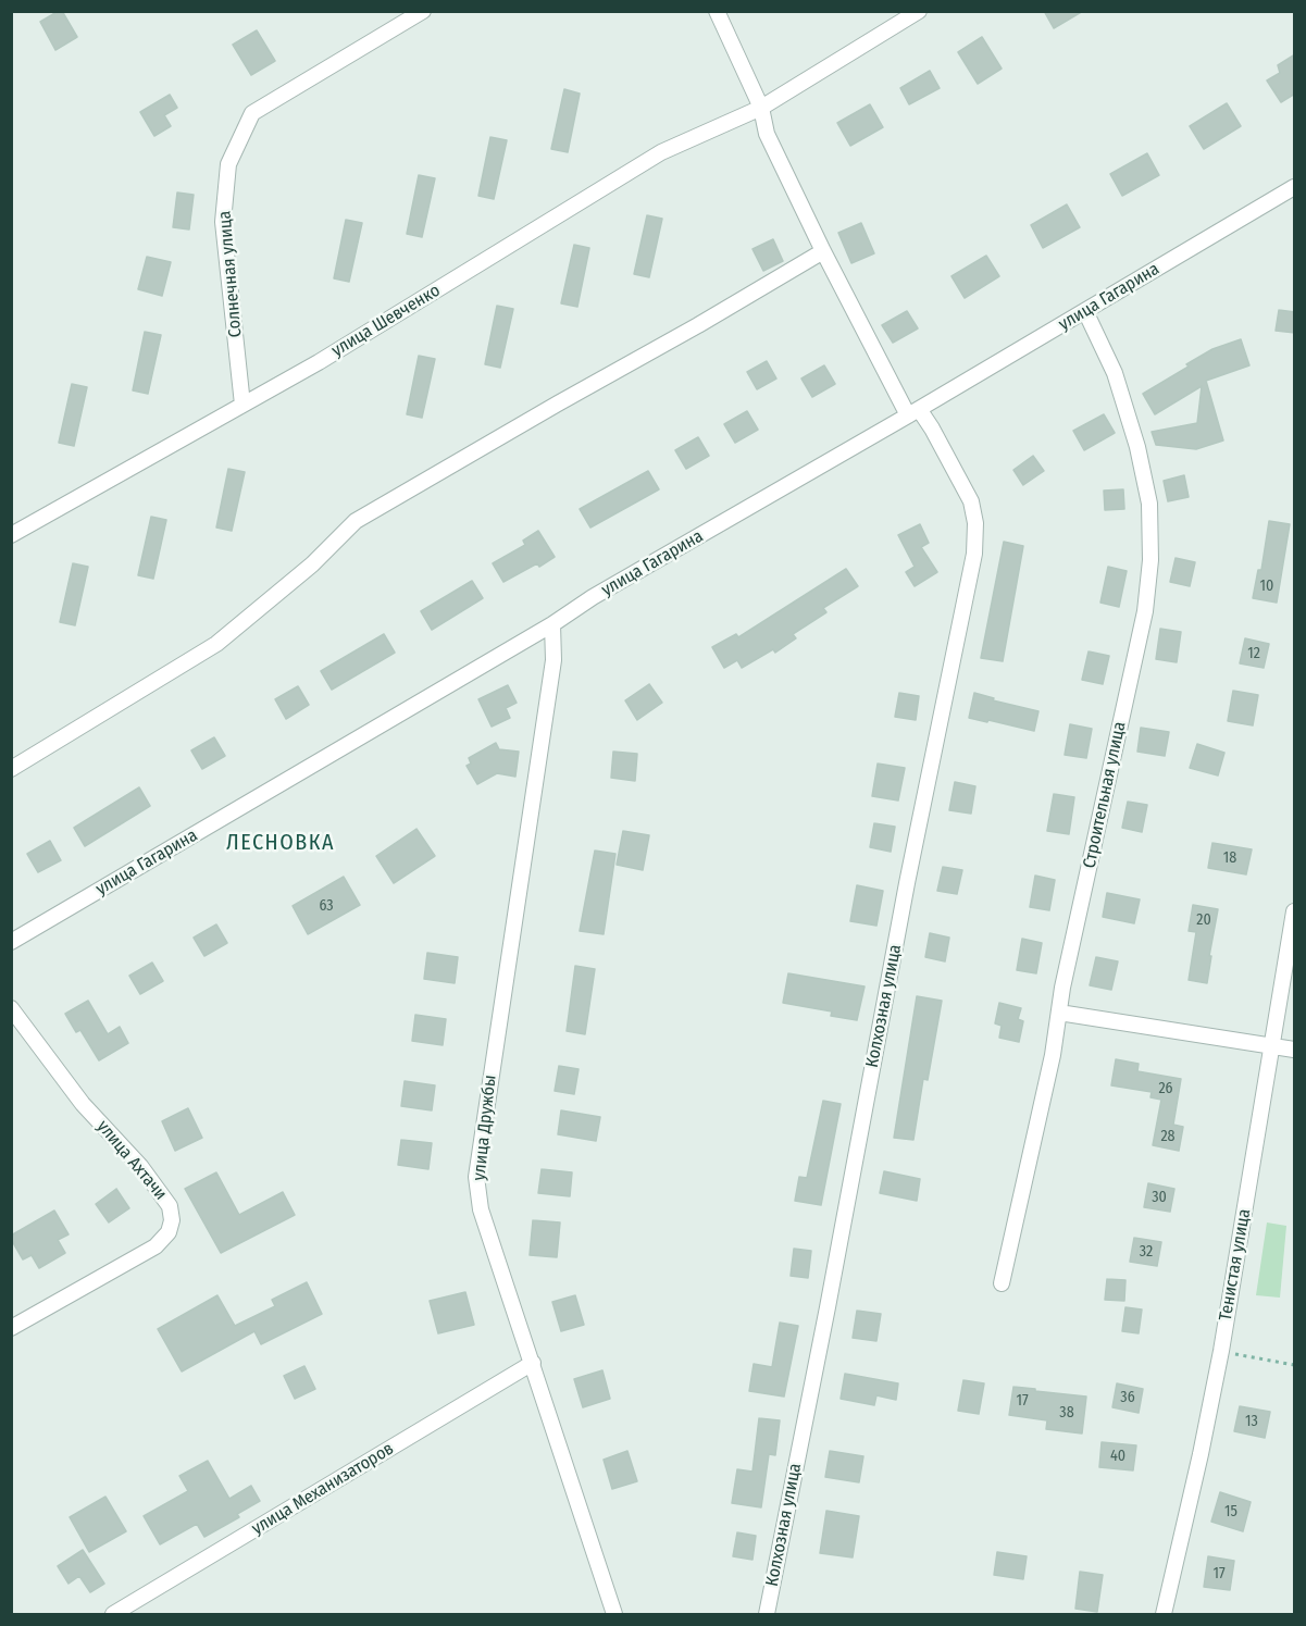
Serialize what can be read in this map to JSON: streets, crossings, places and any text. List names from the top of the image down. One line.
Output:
{"streets":{"street":["Солнечная улица","улица Гагарина","улица Шевченко","Строительная улица","Колхозная улица","улица Дружбы","улица Ахтачи","Тенистая улица","улица Механизаторов"]},"crossings":[["Солнечная улица","улица Шевченко"],["улица Гагарина","Строительная улица"],["улица Гагарина","Колхозная улица"],["улица Гагарина","улица Дружбы"],["улица Шевченко","Колхозная улица"],["улица Дружбы","улица Механизаторов"]],"districts":["ЛЕСНОВКА"],"house_numbers":["10","12","18","63","20","26","28","30","32","36","17","38","13","40","15","17"]}
